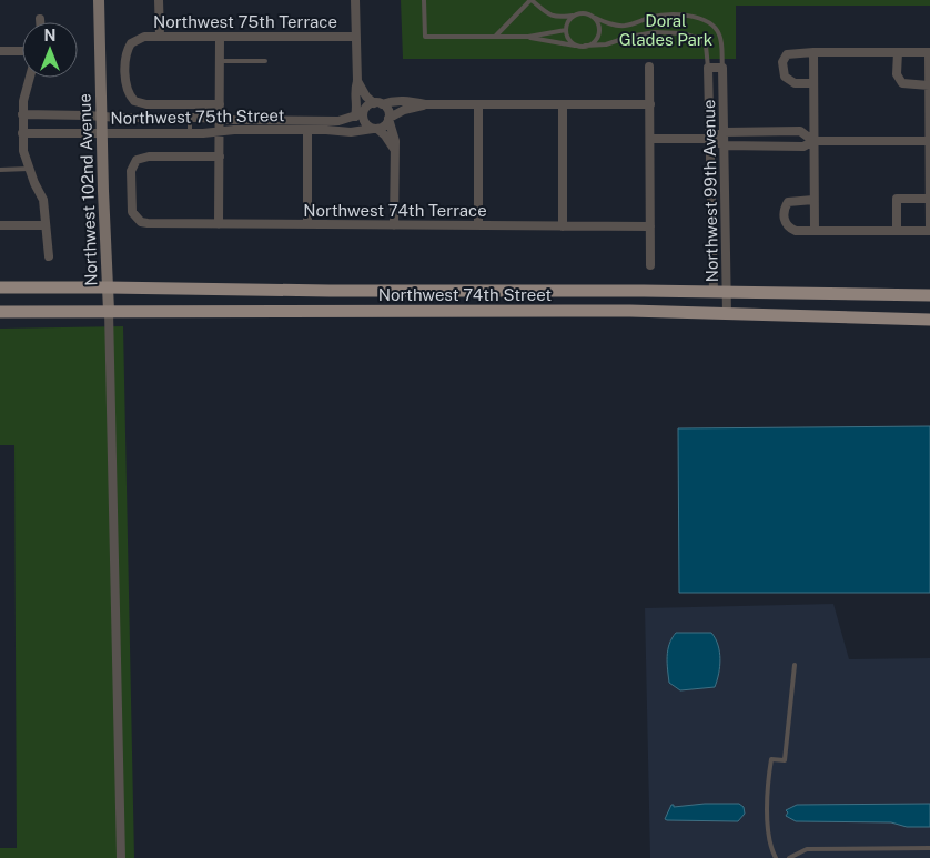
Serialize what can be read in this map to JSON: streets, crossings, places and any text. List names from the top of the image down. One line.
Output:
{"streets":{"main road":["Northwest 74th Street"],"street":["Northwest 75th Terrace","Northwest 75th Street","Northwest 102nd Avenue","Northwest 99th Avenue","Northwest 74th Terrace"]},"crossings":[["Northwest 75th Street","Northwest 102nd Avenue"],["Northwest 102nd Avenue","Northwest 74th Street"],["Northwest 99th Avenue","Northwest 74th Street"]],"parks":["Doral Glades Park"],"north":"top"}
